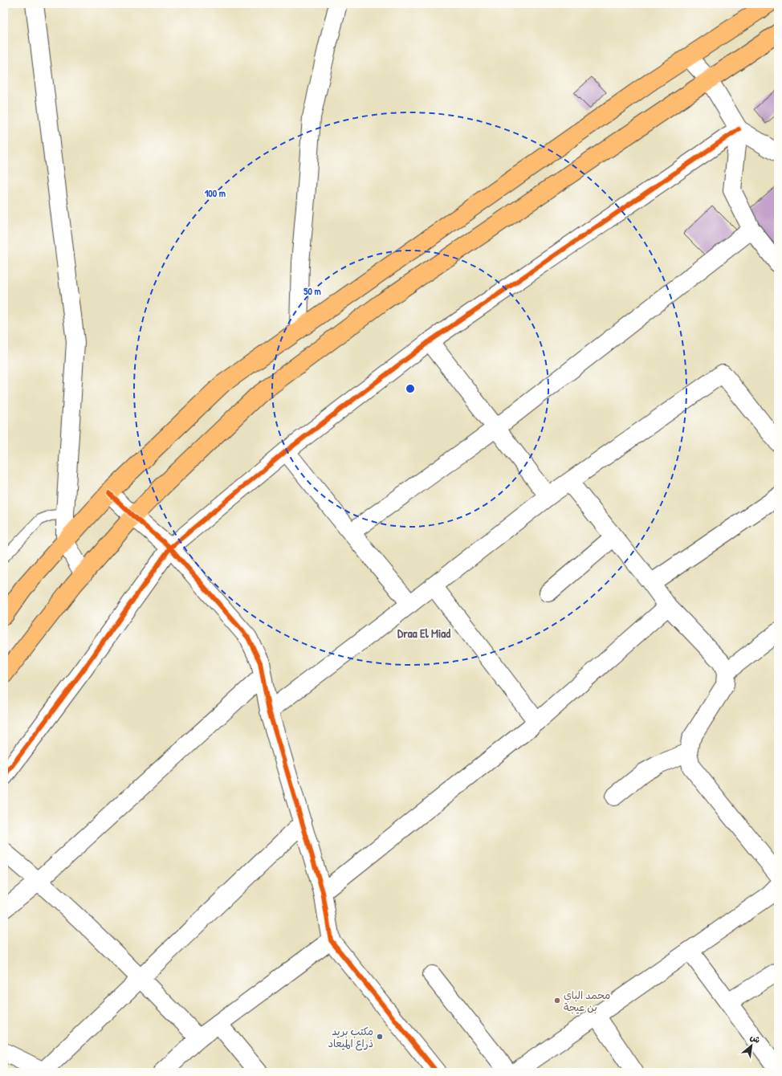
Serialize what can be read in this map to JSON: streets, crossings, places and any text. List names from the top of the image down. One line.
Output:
{"districts":["Draa El Miad"],"places":["محمد الباي بن عيجة","مكتب بريد ذراع الميعاد"],"north":"top right","rings":["100 m","50 m"]}
